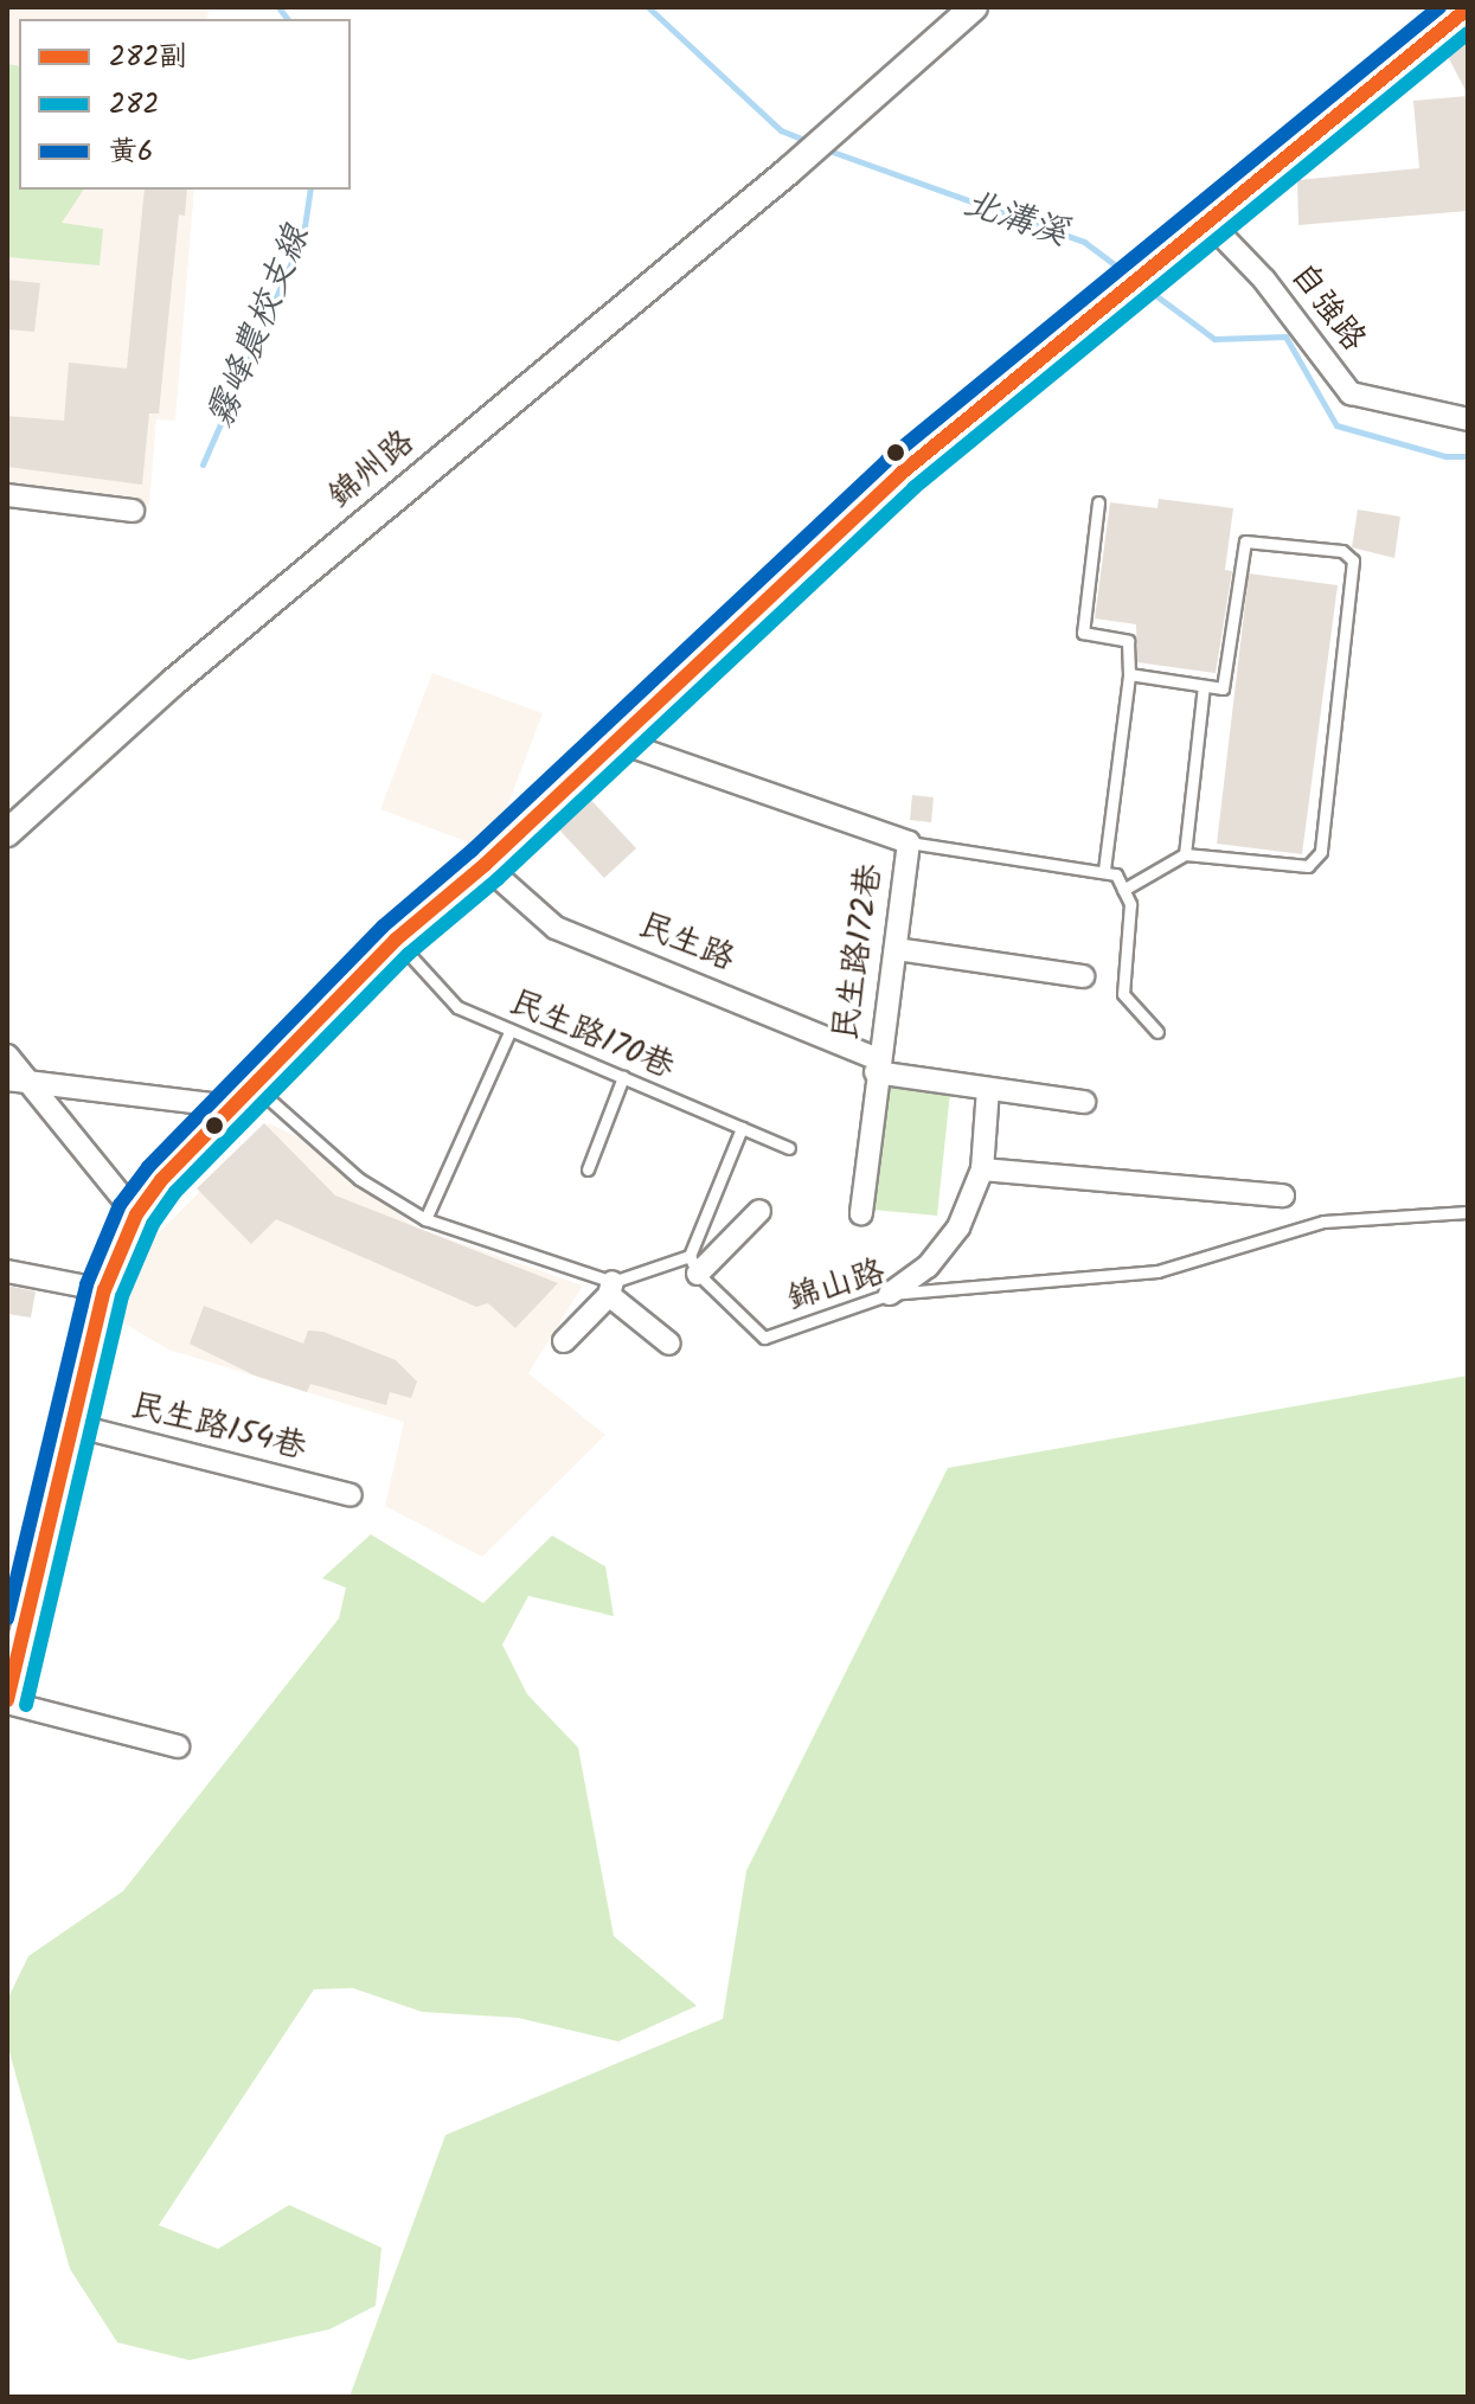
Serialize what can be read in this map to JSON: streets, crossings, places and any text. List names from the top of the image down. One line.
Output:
{"streets":{"street":["自強路","錦州路","民生路","民生路172巷","民生路154巷"],"lane":["民生路170巷","錦山路"]},"crossings":[["民生路","民生路172巷"]],"water":["北溝溪","霧峰農校支線"],"lines":["transit line 黃6","transit line 282副","transit line 282"],"legend":["282副","282","黃6"]}
